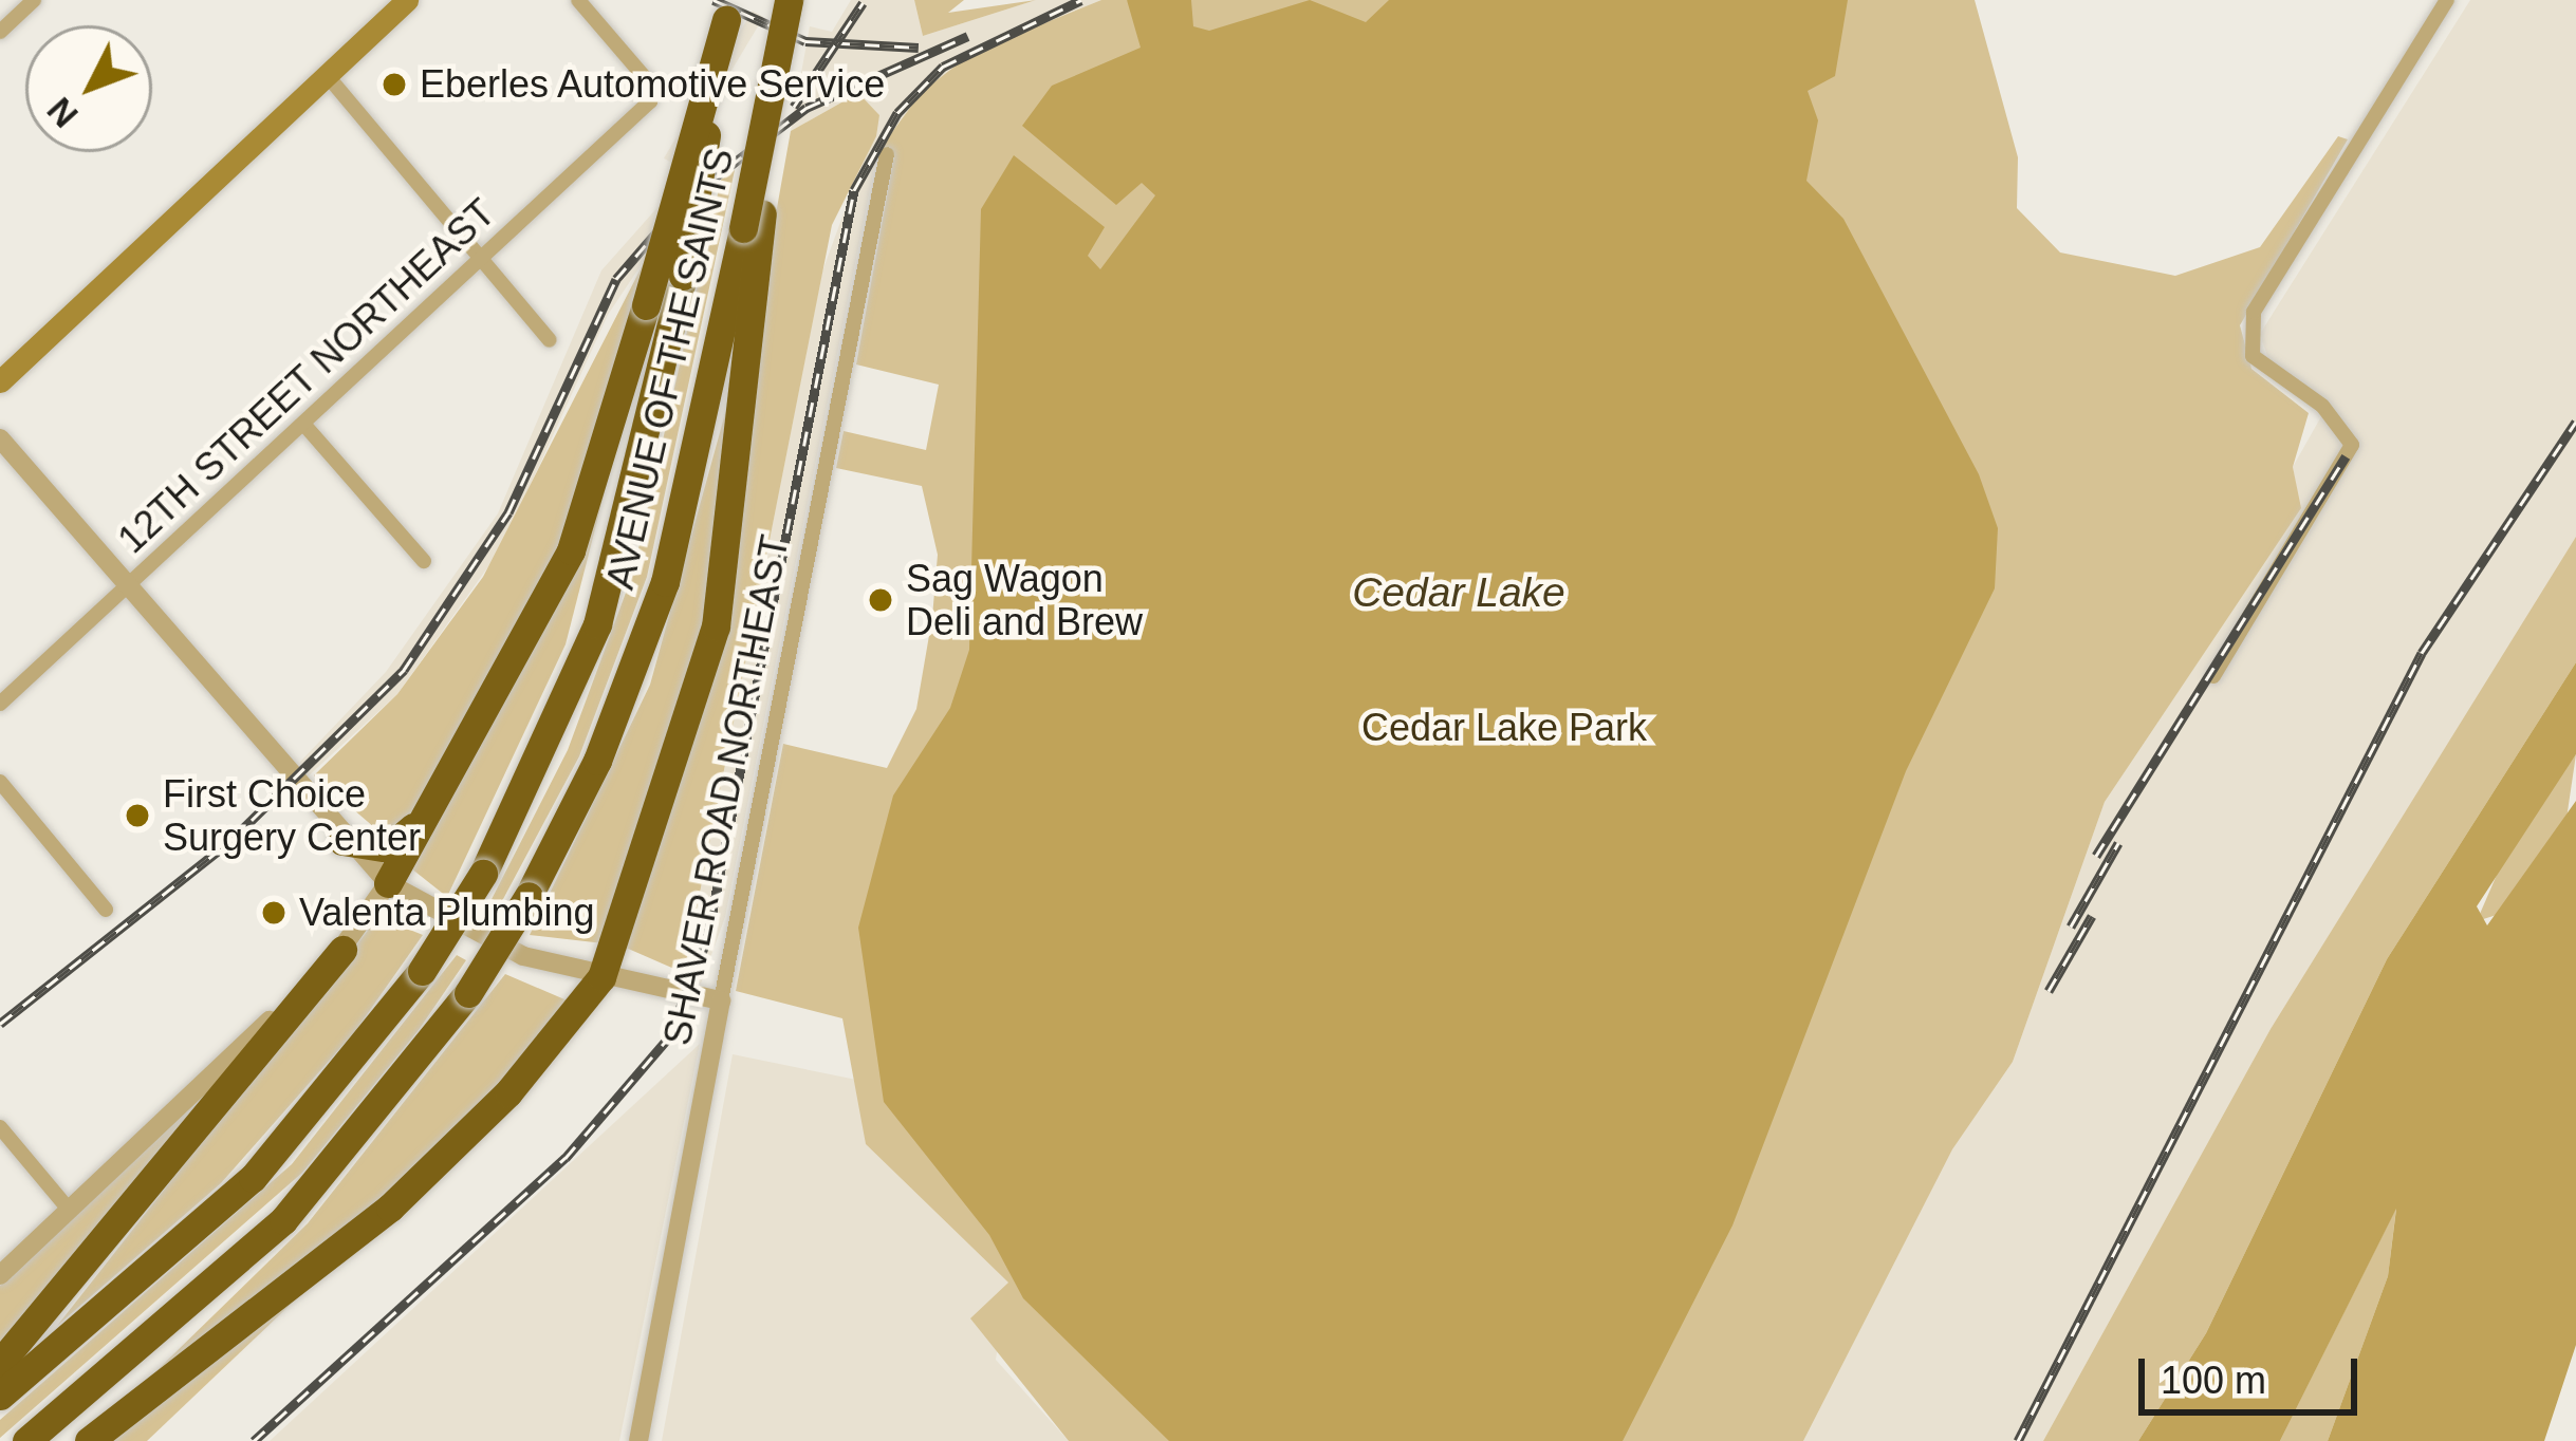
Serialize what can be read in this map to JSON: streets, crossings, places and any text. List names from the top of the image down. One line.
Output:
{"streets":{"highway":["AVENUE OF THE SAINTS"],"street":["12TH STREET NORTHEAST","SHAVER ROAD NORTHEAST"]},"water":["Cedar Lake"],"parks":["Cedar Lake Park"],"places":["Eberles Automotive Service","Sag Wagon Deli and Brew","First Choice Surgery Center","Valenta Plumbing"],"scale_bar":"100 m","north":"bottom left"}
